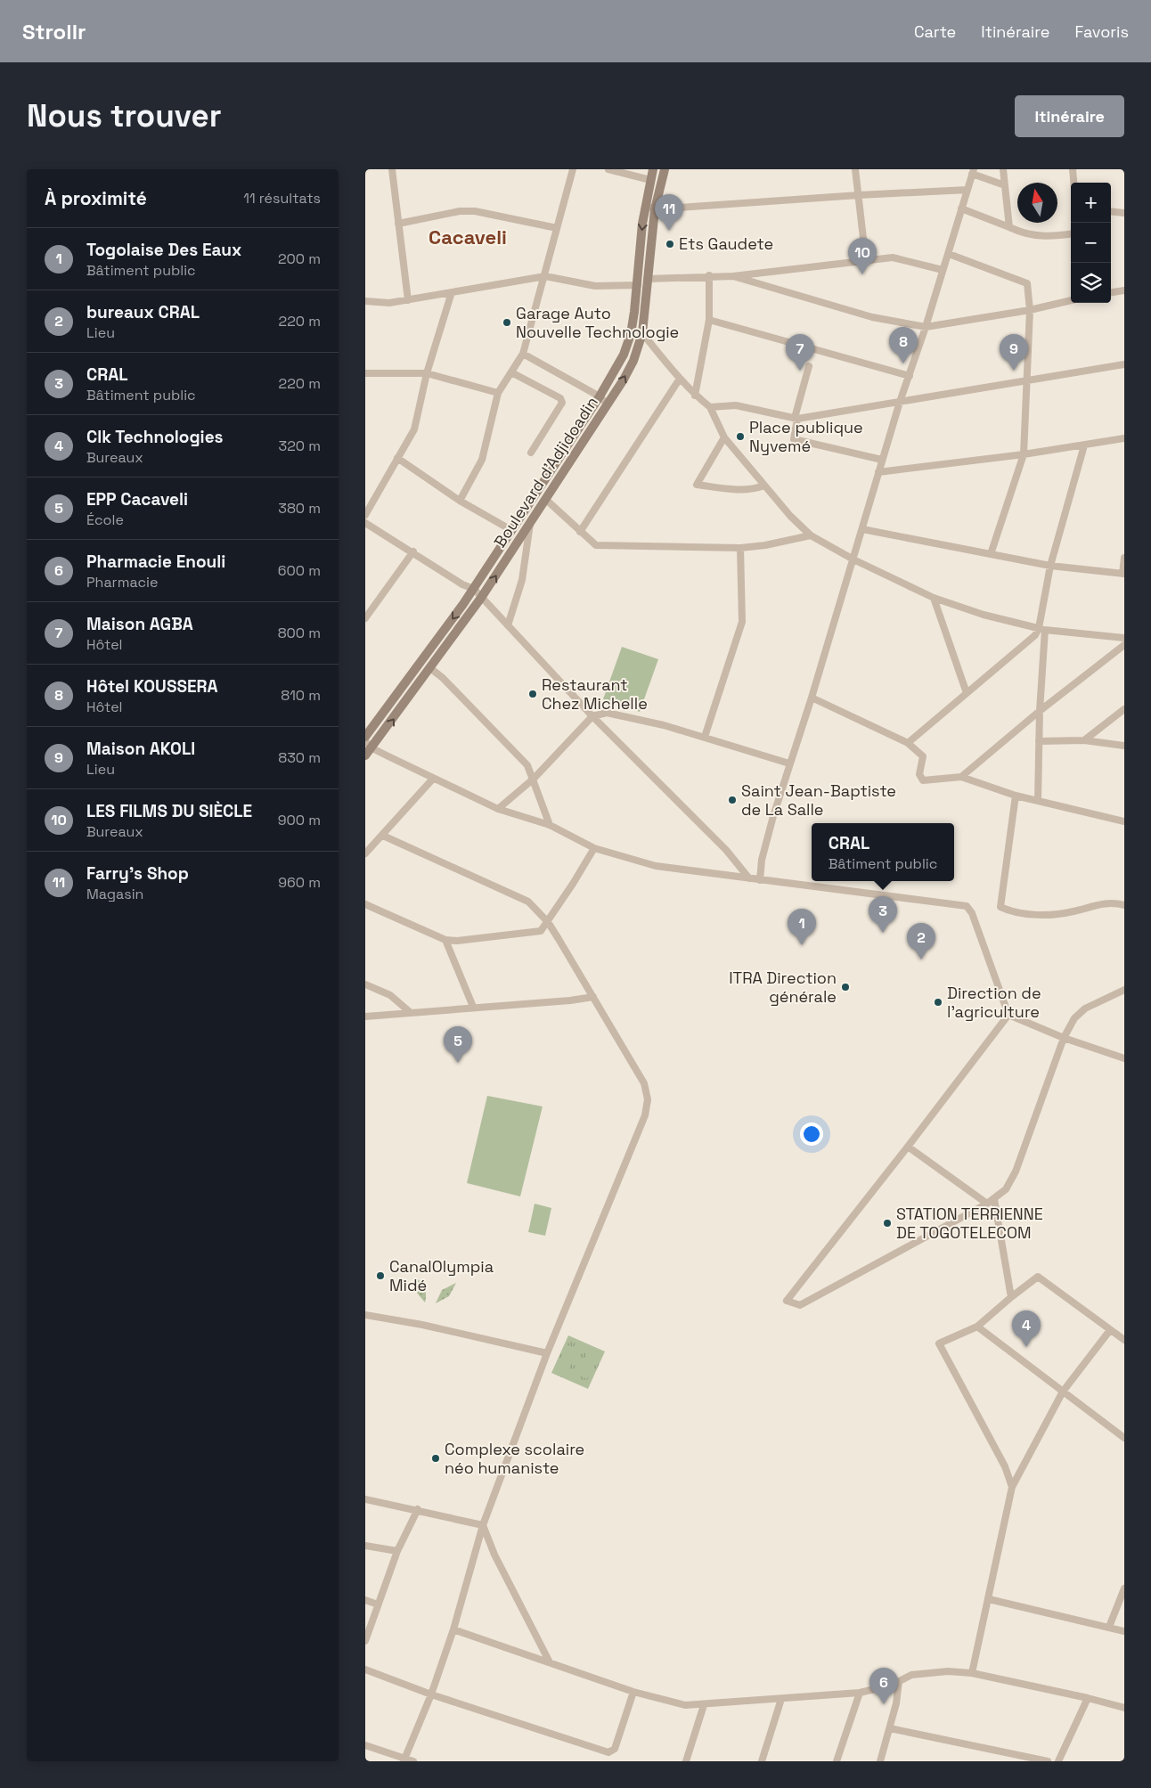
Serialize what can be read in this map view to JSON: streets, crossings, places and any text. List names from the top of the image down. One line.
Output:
{"streets":{"main road":["Boulevard d'Adjidoadin"]},"districts":["Cacaveli"],"places":["Ets Gaudete","Garage Auto Nouvelle Technologie","Place publique Nyvemé","Restaurant Chez Michelle","Saint Jean-Baptiste de La Salle","ITRA Direction générale","Direction de l'agriculture","STATION TERRIENNE DE TOGOTELECOM","CanalOlympia Midé","Complexe scolaire néo humaniste"],"north":"top","page":{"header":"Strollr","nav":["Carte","Itinéraire","Favoris"],"buttons":"Itinéraire","title":"Nous trouver","heading":["À proximité","11 résultats"],"map_buttons":["+","−"],"pins":["11","10","8","7","9","3","1","2","5","4","6"],"list":[{"mark":"1","name":"Togolaise Des Eaux","note":"Bâtiment public","value":"200 m"},{"mark":"2","name":"bureaux CRAL","note":"Lieu","value":"220 m"},{"mark":"3","name":"CRAL","note":"Bâtiment public","value":"220 m"},{"mark":"4","name":"Clk Technologies","note":"Bureaux","value":"320 m"},{"mark":"5","name":"EPP Cacaveli","note":"École","value":"380 m"},{"mark":"6","name":"Pharmacie Enouli","note":"Pharmacie","value":"600 m"},{"mark":"7","name":"Maison AGBA","note":"Hôtel","value":"800 m"},{"mark":"8","name":"Hôtel KOUSSERA","note":"Hôtel","value":"810 m"},{"mark":"9","name":"Maison AKOLI","note":"Lieu","value":"830 m"},{"mark":"10","name":"LES FILMS DU SIÈCLE","note":"Bureaux","value":"900 m"},{"mark":"11","name":"Farry's Shop","note":"Magasin","value":"960 m"}],"popup":["CRAL","Bâtiment public"]}}
